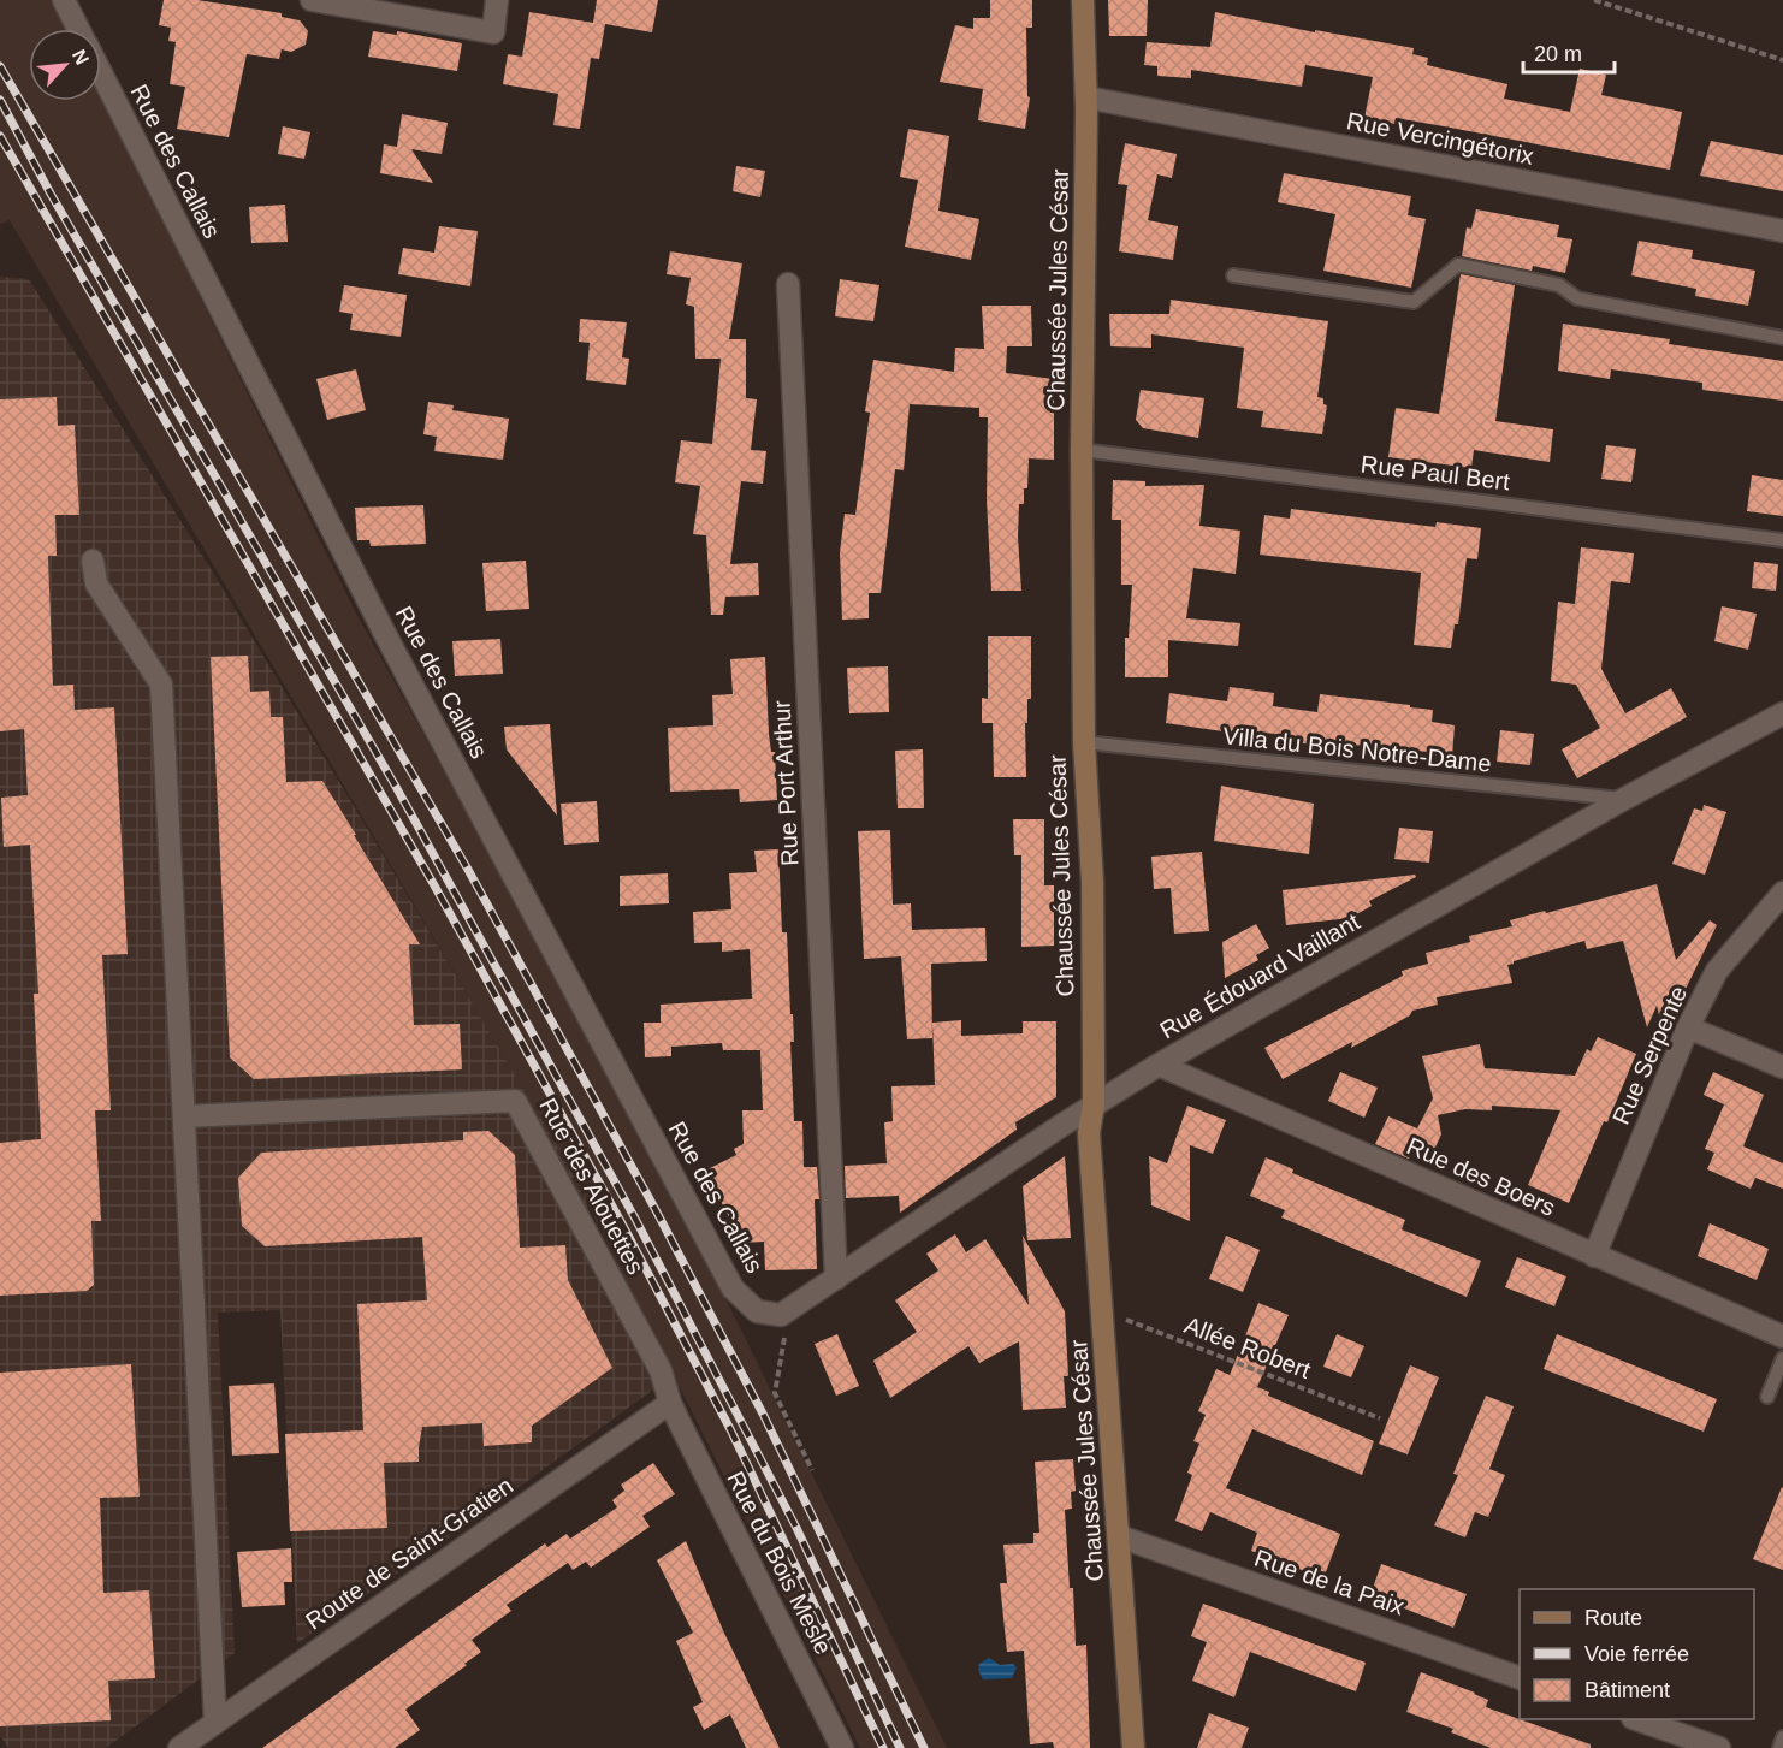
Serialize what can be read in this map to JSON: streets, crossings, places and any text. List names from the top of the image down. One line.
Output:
{"streets":{"street":["Rue Vercingétorix","Rue des Callais","Chaussée Jules César","Rue Port Arthur","Rue Édouard Vaillant","Rue Serpente","Rue des Boers","Rue des Alouettes","Route de Saint-Gratien","Rue du Bois Mesle","Rue de la Paix"],"lane":["Rue Paul Bert","Villa du Bois Notre-Dame"],"path":["Allée Robert"]},"crossings":[["Rue Vercingétorix","Chaussée Jules César"],["Rue des Callais","Rue Édouard Vaillant"],["Chaussée Jules César","Rue Paul Bert"],["Chaussée Jules César","Villa du Bois Notre-Dame"],["Chaussée Jules César","Rue Édouard Vaillant"],["Chaussée Jules César","Allée Robert"],["Chaussée Jules César","Rue de la Paix"],["Villa du Bois Notre-Dame","Rue Édouard Vaillant"],["Rue Port Arthur","Rue Édouard Vaillant"],["Rue Édouard Vaillant","Rue des Boers"],["Rue Serpente","Rue des Boers"],["Rue des Alouettes","Route de Saint-Gratien"],["Rue des Alouettes","Rue du Bois Mesle"],["Route de Saint-Gratien","Rue du Bois Mesle"]],"legend":["Route","Voie ferrée","Bâtiment"],"scale_bar":"20 m","north":"top right"}
